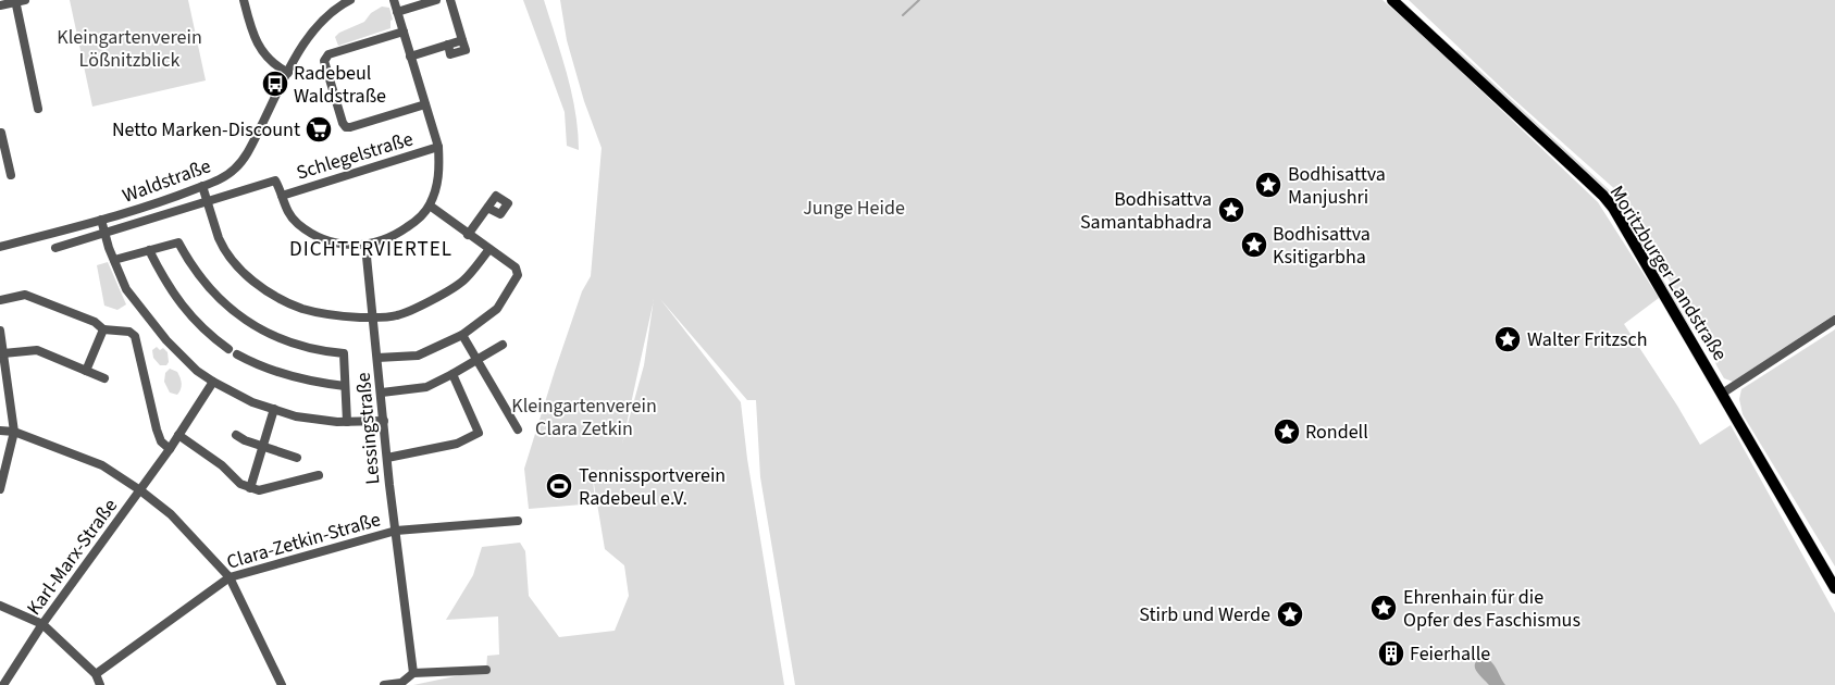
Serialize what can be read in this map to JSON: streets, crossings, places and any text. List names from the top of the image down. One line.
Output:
{"streets":{"main road":["Moritzburger Landstraße"],"street":["Schlegelstraße","Waldstraße","Lessingstraße","Clara-Zetkin-Straße","Karl-Marx-Straße"]},"crossings":[["Lessingstraße","Clara-Zetkin-Straße"]],"districts":["DICHTERVIERTEL"],"parks":["Kleingartenverein Lößnitzblick","Junge Heide","Kleingartenverein Clara Zetkin"],"places":{"bus stop":["Radebeul Waldstraße"],"supermarket":["Netto Marken-Discount"],"place":["Bodhisattva Manjushri","Bodhisattva Samantabhadra","Bodhisattva Ksitigarbha","Walter Fritzsch","Rondell","Ehrenhain für die Opfer des Faschismus","Stirb und Werde"],"sports":["Tennissportverein Radebeul e.V."],"building":["Feierhalle"]}}
